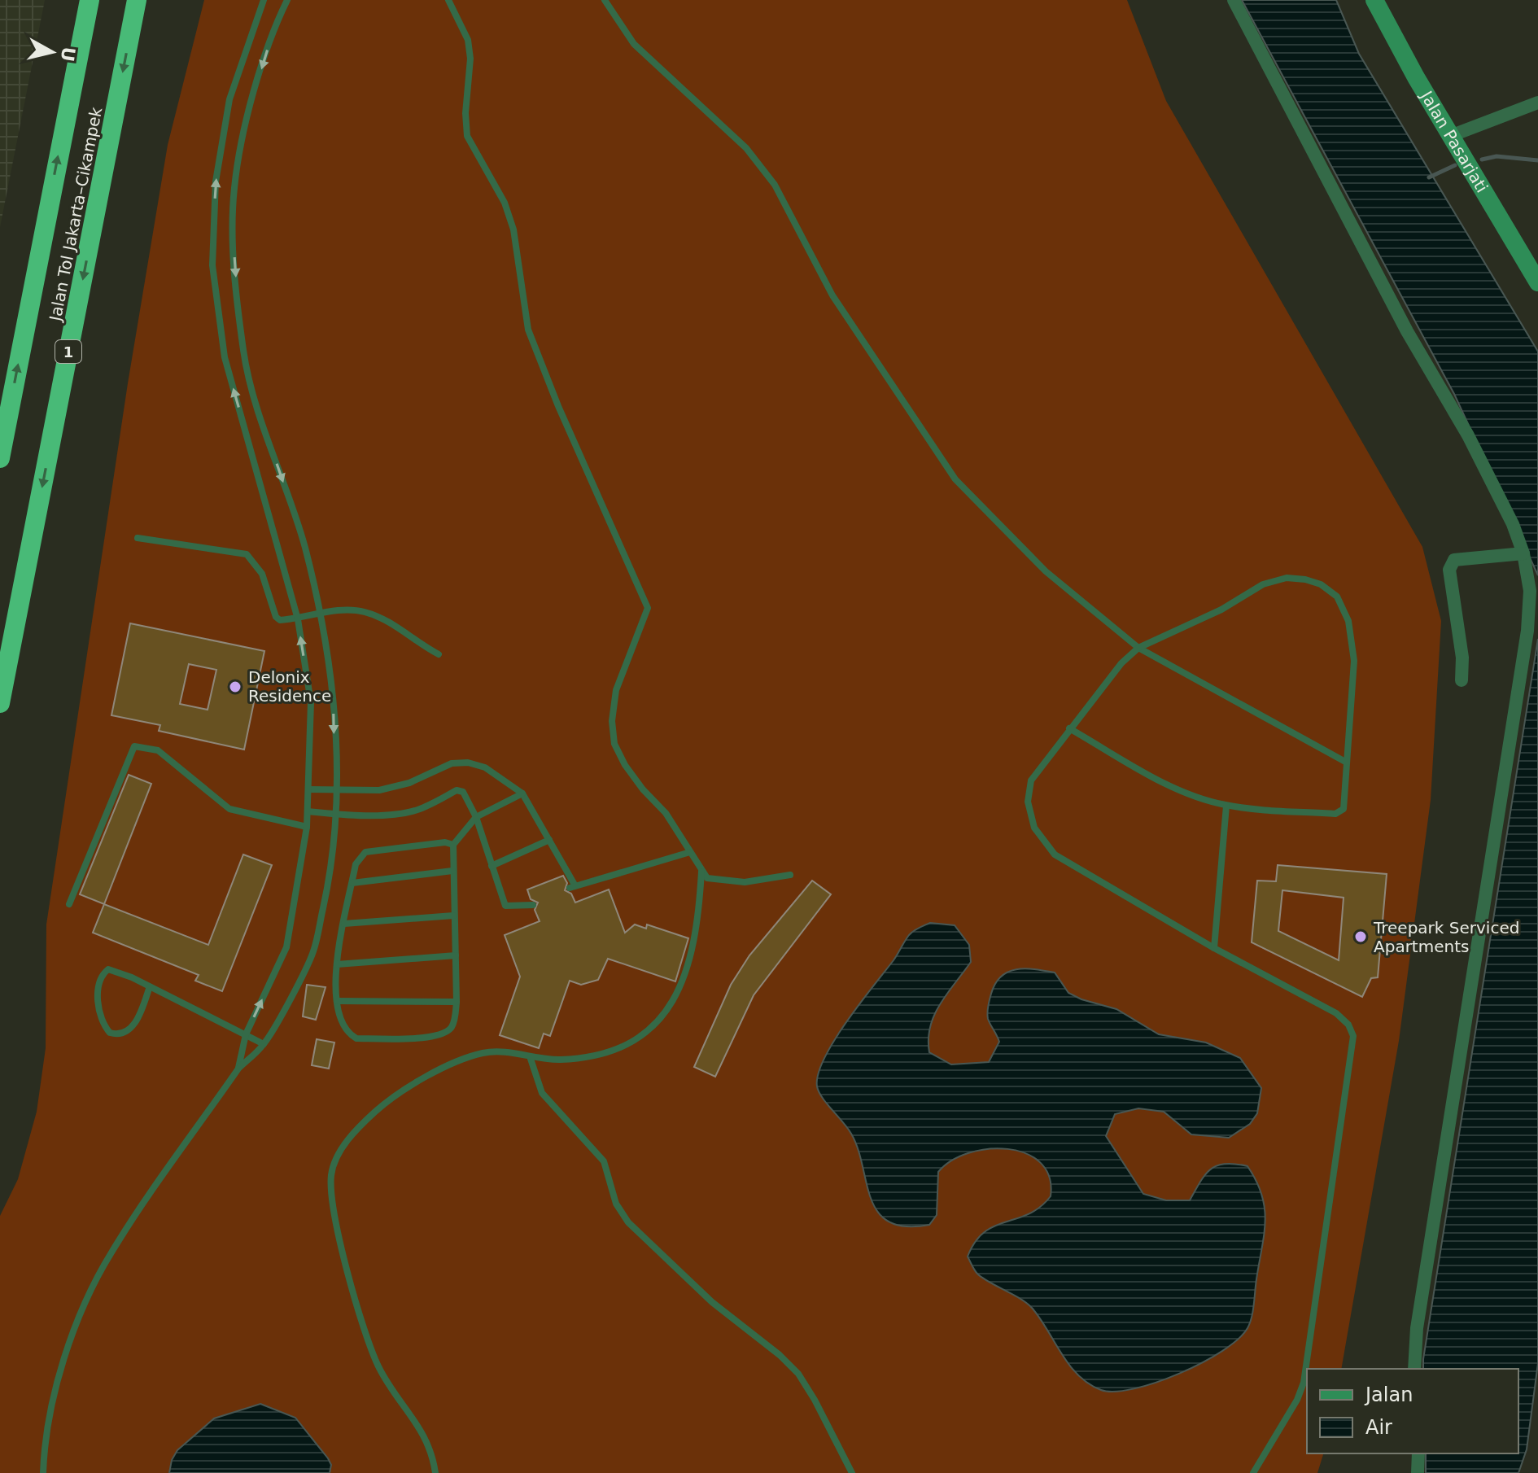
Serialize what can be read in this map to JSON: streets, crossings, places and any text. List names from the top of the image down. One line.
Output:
{"streets":{"highway":["Jalan Tol Jakarta–Cikampek","1"],"main road":["Jalan Pasarjati"]},"places":["Delonix Residence","Treepark Serviced Apartments"],"legend":["Jalan","Air"],"north":"right"}
